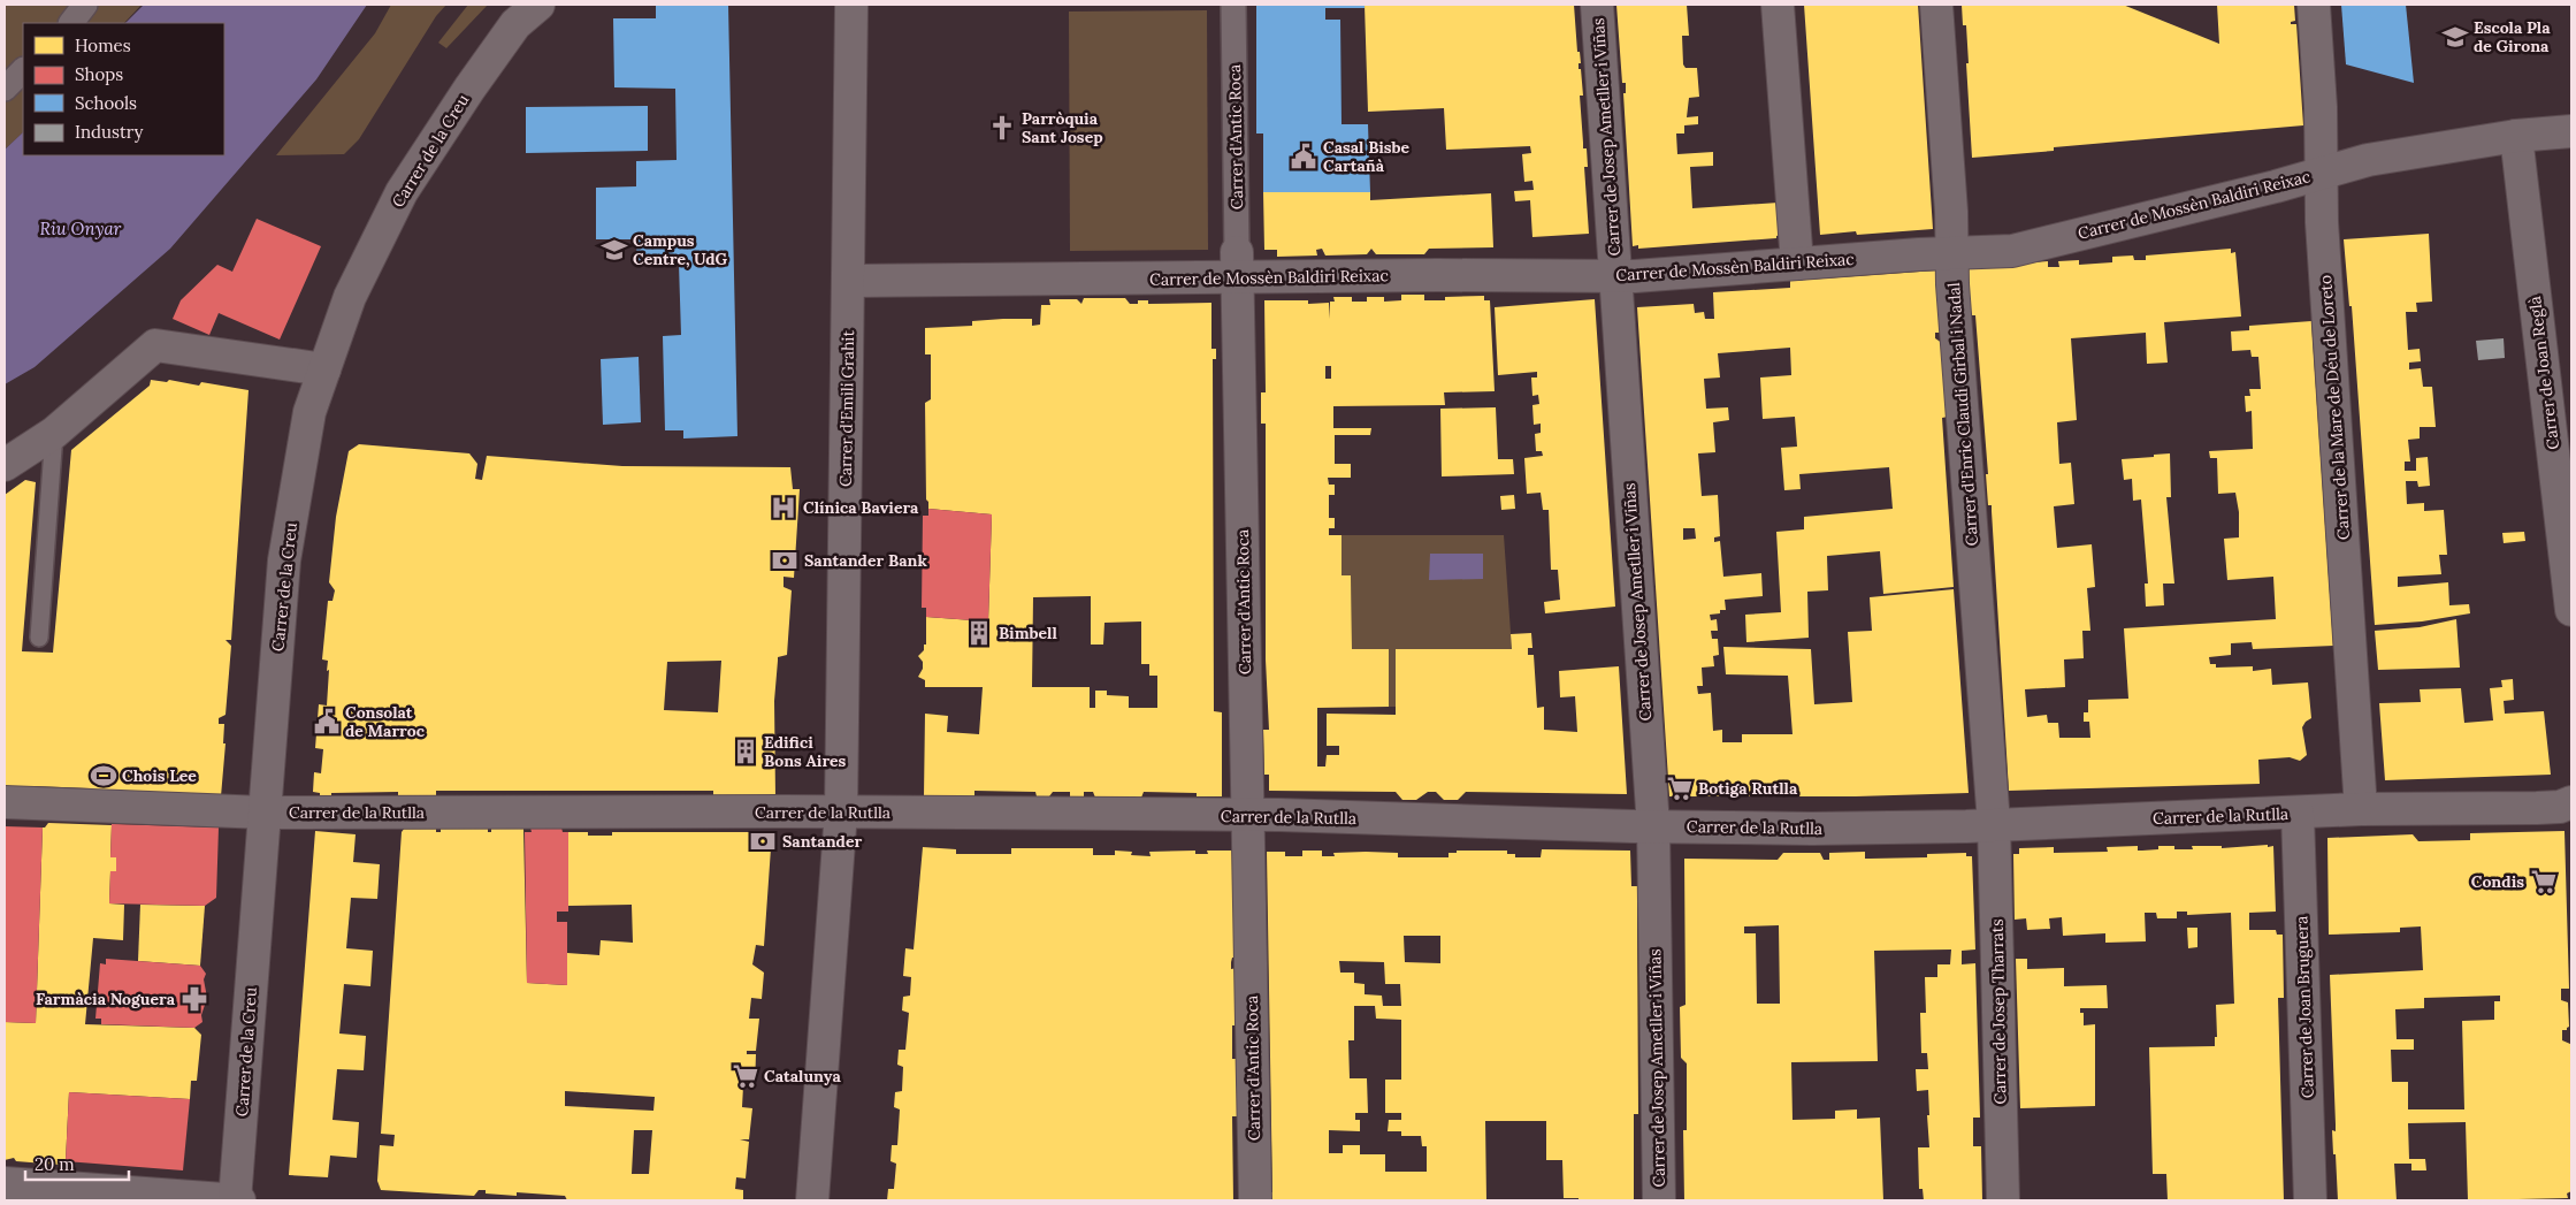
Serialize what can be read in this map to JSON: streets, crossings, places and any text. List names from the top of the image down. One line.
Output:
{"streets":{"street":["Carrer d'Antic Roca","Carrer de Josep Ametller i Viñas","Carrer de la Creu","Carrer de Mossèn Baldiri Reixac","Carrer de Joan Reglà","Carrer de la Mare de Déu de Loreto","Carrer d'Emili Grahit","Carrer d'Enric Claudi Girbal i Nadal","Carrer de la Rutlla","Carrer de Joan Bruguera","Carrer de Josep Tharrats"]},"crossings":[["Carrer d'Antic Roca","Carrer de Mossèn Baldiri Reixac"],["Carrer d'Antic Roca","Carrer de la Rutlla"],["Carrer de Josep Ametller i Viñas","Carrer de Mossèn Baldiri Reixac"],["Carrer de Josep Ametller i Viñas","Carrer de la Rutlla"],["Carrer de la Creu","Carrer de la Rutlla"],["Carrer de Mossèn Baldiri Reixac","Carrer de Joan Reglà"],["Carrer de Mossèn Baldiri Reixac","Carrer de la Mare de Déu de Loreto"],["Carrer de Mossèn Baldiri Reixac","Carrer d'Emili Grahit"],["Carrer de Mossèn Baldiri Reixac","Carrer d'Enric Claudi Girbal i Nadal"],["Carrer de la Mare de Déu de Loreto","Carrer de la Rutlla"],["Carrer d'Emili Grahit","Carrer de la Rutlla"],["Carrer d'Enric Claudi Girbal i Nadal","Carrer de la Rutlla"],["Carrer d'Enric Claudi Girbal i Nadal","Carrer de Josep Tharrats"],["Carrer de la Rutlla","Carrer de Joan Bruguera"],["Carrer de la Rutlla","Carrer de Josep Tharrats"]],"water":["Riu Onyar"],"places":{"school or university":["Escola Pla de Girona","Campus Centre, UdG"],"church":["Parròquia Sant Josep"],"public building":["Casal Bisbe Cartañà","Consolat de Marroc"],"hospital":["Clínica Baviera"],"bank":["Santander Bank","Santander"],"building":["Bimbell","Edifici Bons Aires"],"sports":["Chois Lee"],"supermarket":["Botiga Rutlla","Condis","Catalunya"],"pharmacy":["Farmàcia Noguera"]},"legend":["Homes","Shops","Schools","Industry"],"scale_bar":"20 m"}
